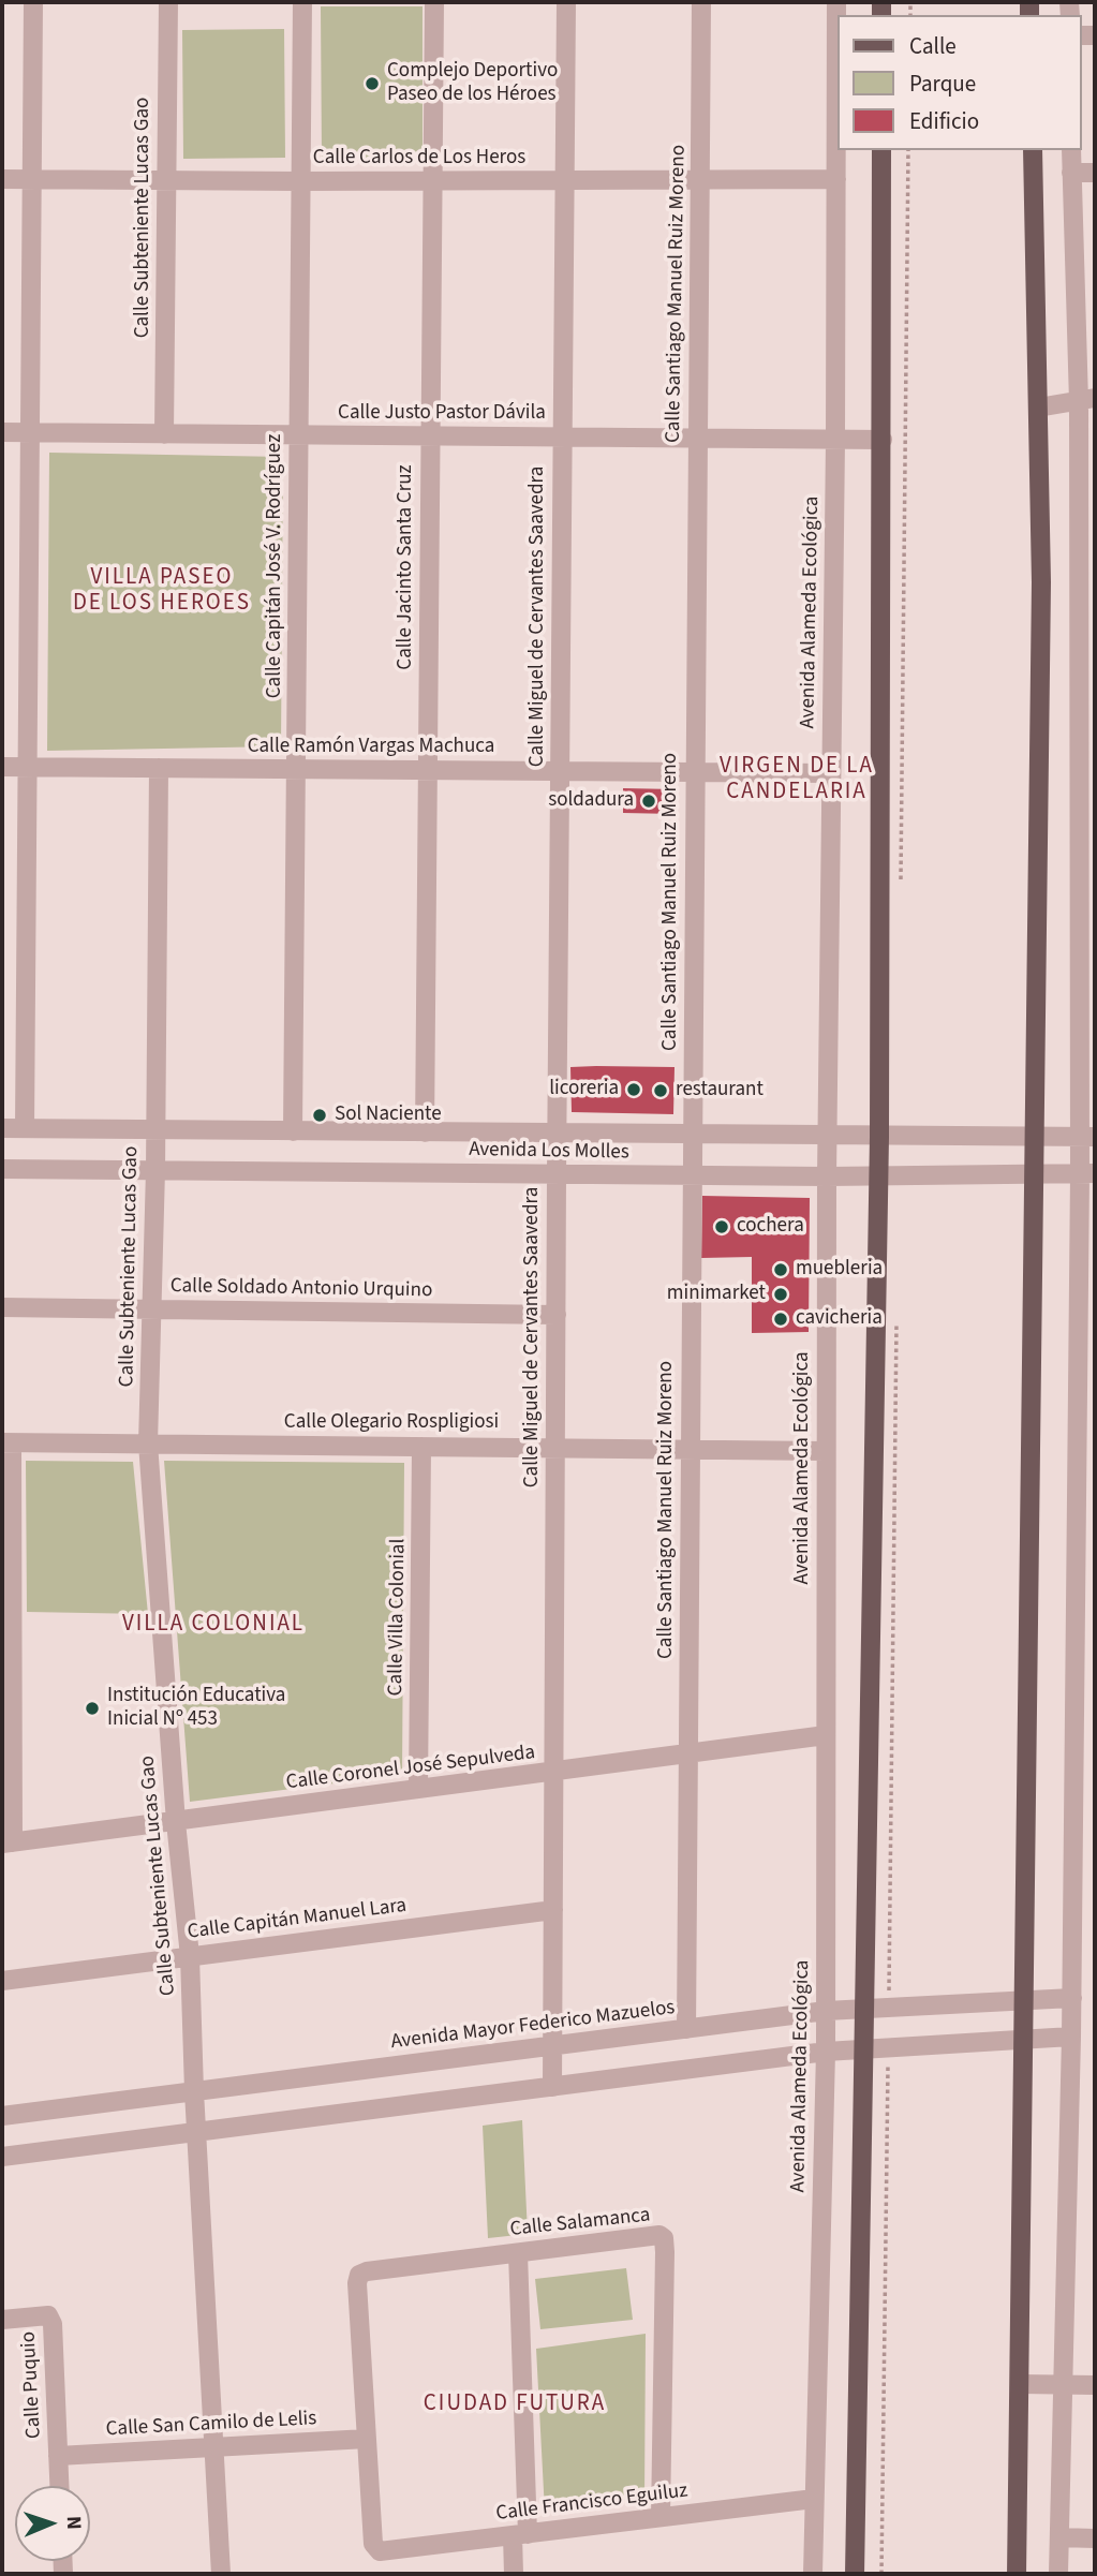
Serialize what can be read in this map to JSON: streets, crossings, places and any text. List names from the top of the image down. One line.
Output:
{"streets":{"street":["Calle Carlos de Los Heros","Calle Subteniente Lucas Gao","Calle Santiago Manuel Ruiz Moreno","Calle Justo Pastor Dávila","Calle Capitán José V. Rodríguez","Calle Jacinto Santa Cruz","Avenida Alameda Ecológica","Calle Miguel de Cervantes Saavedra","Calle Ramón Vargas Machuca","Avenida Los Molles","Calle Soldado Antonio Urquino","Calle Olegario Rospligiosi","Calle Villa Colonial","Calle Coronel José Sepulveda","Calle Capitán Manuel Lara","Avenida Mayor Federico Mazuelos","Calle Salamanca","Calle Puquio","Calle San Camilo de Lelis","Calle Francisco Eguiluz"]},"crossings":[["Calle Carlos de Los Heros","Calle Subteniente Lucas Gao"],["Calle Carlos de Los Heros","Calle Santiago Manuel Ruiz Moreno"],["Calle Carlos de Los Heros","Calle Capitán José V. Rodríguez"],["Calle Carlos de Los Heros","Calle Jacinto Santa Cruz"],["Calle Carlos de Los Heros","Avenida Alameda Ecológica"],["Calle Carlos de Los Heros","Calle Miguel de Cervantes Saavedra"],["Calle Subteniente Lucas Gao","Calle Justo Pastor Dávila"],["Calle Subteniente Lucas Gao","Calle Ramón Vargas Machuca"],["Calle Subteniente Lucas Gao","Avenida Los Molles"],["Calle Subteniente Lucas Gao","Calle Soldado Antonio Urquino"],["Calle Subteniente Lucas Gao","Calle Olegario Rospligiosi"],["Calle Subteniente Lucas Gao","Calle Coronel José Sepulveda"],["Calle Subteniente Lucas Gao","Calle Capitán Manuel Lara"],["Calle Subteniente Lucas Gao","Avenida Mayor Federico Mazuelos"],["Calle Subteniente Lucas Gao","Calle San Camilo de Lelis"],["Calle Santiago Manuel Ruiz Moreno","Calle Justo Pastor Dávila"],["Calle Santiago Manuel Ruiz Moreno","Calle Ramón Vargas Machuca"],["Calle Santiago Manuel Ruiz Moreno","Avenida Los Molles"],["Calle Santiago Manuel Ruiz Moreno","Calle Olegario Rospligiosi"],["Calle Santiago Manuel Ruiz Moreno","Calle Coronel José Sepulveda"],["Calle Santiago Manuel Ruiz Moreno","Avenida Mayor Federico Mazuelos"],["Calle Justo Pastor Dávila","Calle Capitán José V. Rodríguez"],["Calle Justo Pastor Dávila","Calle Jacinto Santa Cruz"],["Calle Justo Pastor Dávila","Avenida Alameda Ecológica"],["Calle Justo Pastor Dávila","Calle Miguel de Cervantes Saavedra"],["Calle Capitán José V. Rodríguez","Calle Ramón Vargas Machuca"],["Calle Capitán José V. Rodríguez","Avenida Los Molles"],["Calle Jacinto Santa Cruz","Calle Ramón Vargas Machuca"],["Calle Jacinto Santa Cruz","Avenida Los Molles"],["Avenida Alameda Ecológica","Calle Ramón Vargas Machuca"],["Avenida Alameda Ecológica","Avenida Los Molles"],["Avenida Alameda Ecológica","Calle Olegario Rospligiosi"],["Avenida Alameda Ecológica","Calle Coronel José Sepulveda"],["Avenida Alameda Ecológica","Avenida Mayor Federico Mazuelos"],["Avenida Alameda Ecológica","Calle Francisco Eguiluz"],["Calle Miguel de Cervantes Saavedra","Calle Ramón Vargas Machuca"],["Calle Miguel de Cervantes Saavedra","Avenida Los Molles"],["Calle Miguel de Cervantes Saavedra","Calle Soldado Antonio Urquino"],["Calle Miguel de Cervantes Saavedra","Calle Olegario Rospligiosi"],["Calle Miguel de Cervantes Saavedra","Calle Coronel José Sepulveda"],["Calle Miguel de Cervantes Saavedra","Calle Capitán Manuel Lara"],["Calle Miguel de Cervantes Saavedra","Avenida Mayor Federico Mazuelos"],["Calle Olegario Rospligiosi","Calle Villa Colonial"],["Calle Villa Colonial","Calle Coronel José Sepulveda"],["Calle Salamanca","Calle San Camilo de Lelis"],["Calle Salamanca","Calle Francisco Eguiluz"],["Calle Puquio","Calle San Camilo de Lelis"],["Calle San Camilo de Lelis","Calle Francisco Eguiluz"]],"districts":["VILLA PASEO DE LOS HEROES","VIRGEN DE LA CANDELARIA","VILLA COLONIAL","CIUDAD FUTURA"],"places":["Complejo Deportivo Paseo de los Héroes","soldadura","licoreria","restaurant","Sol Naciente","cochera","muebleria","minimarket","cavicheria","Institución Educativa Inicial Nº 453"],"legend":["Calle","Parque","Edificio"],"north":"right"}
